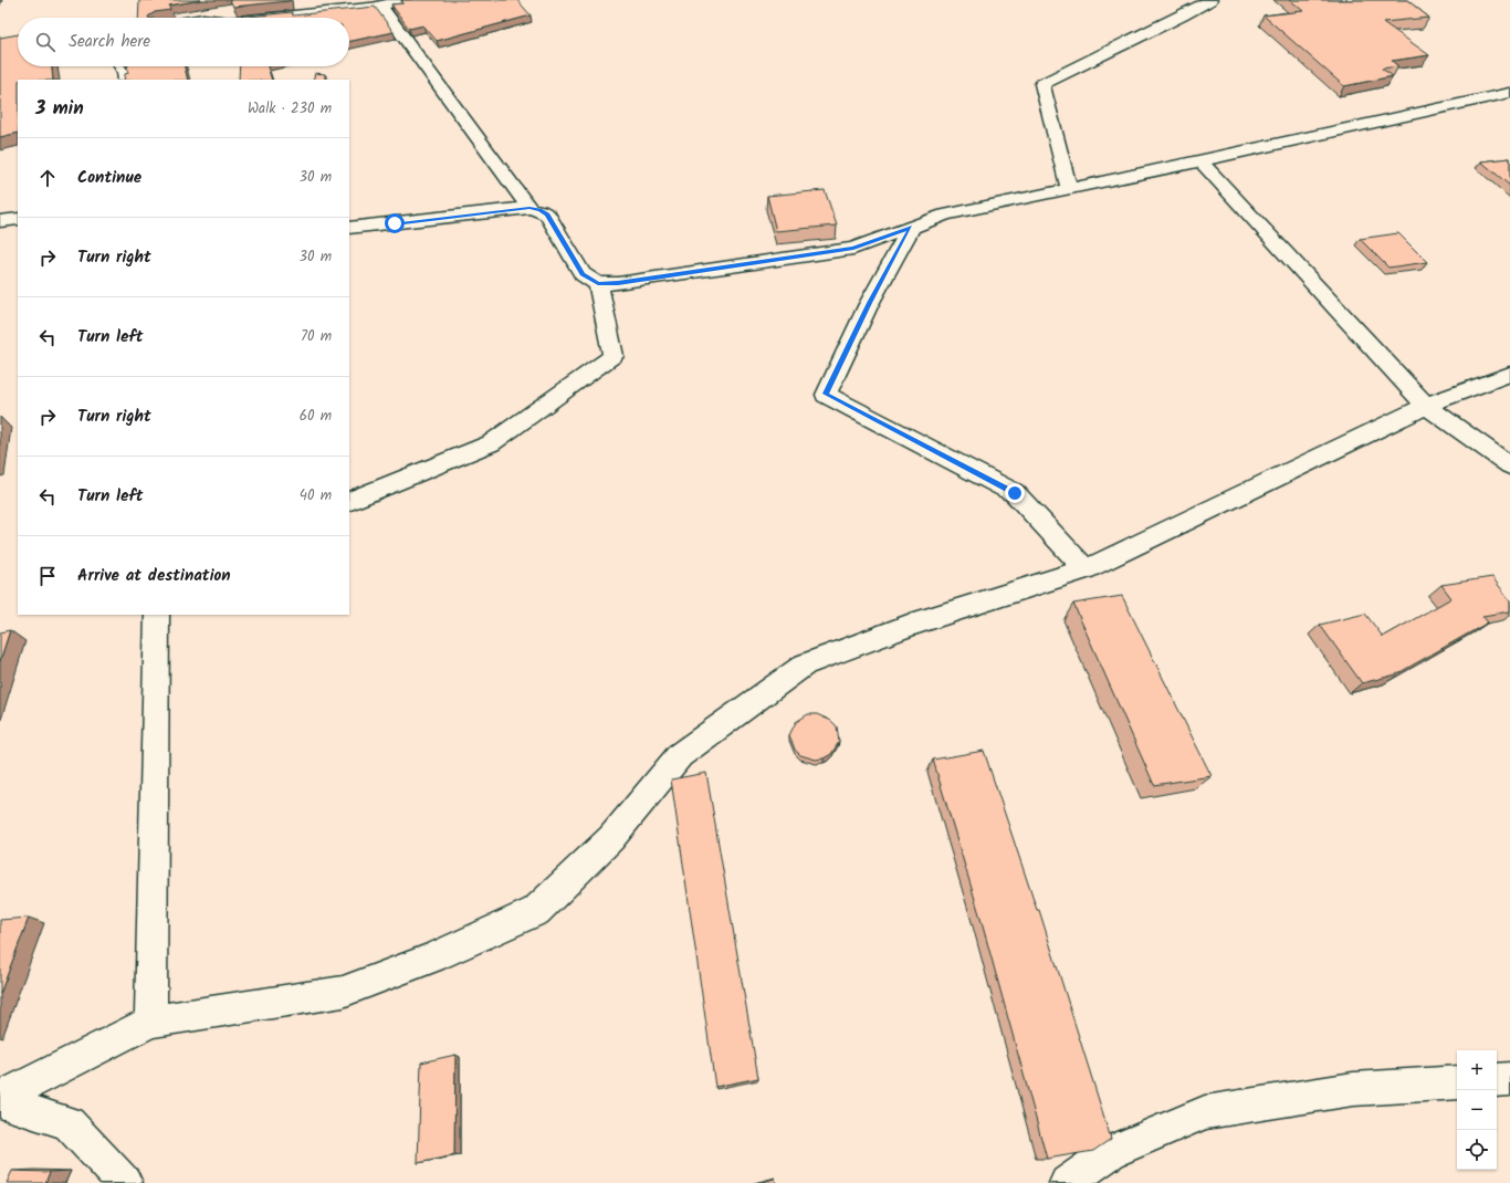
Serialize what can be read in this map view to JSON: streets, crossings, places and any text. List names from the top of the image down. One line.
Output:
{"page":{"search":"Search here","heading":["3 min","Walk · 230 m"],"list":[["Continue","30 m"],["Turn right","30 m"],["Turn left","70 m"],["Turn right","60 m"],["Turn left","40 m"],"Arrive at destination"],"map_buttons":["+","−"]}}
